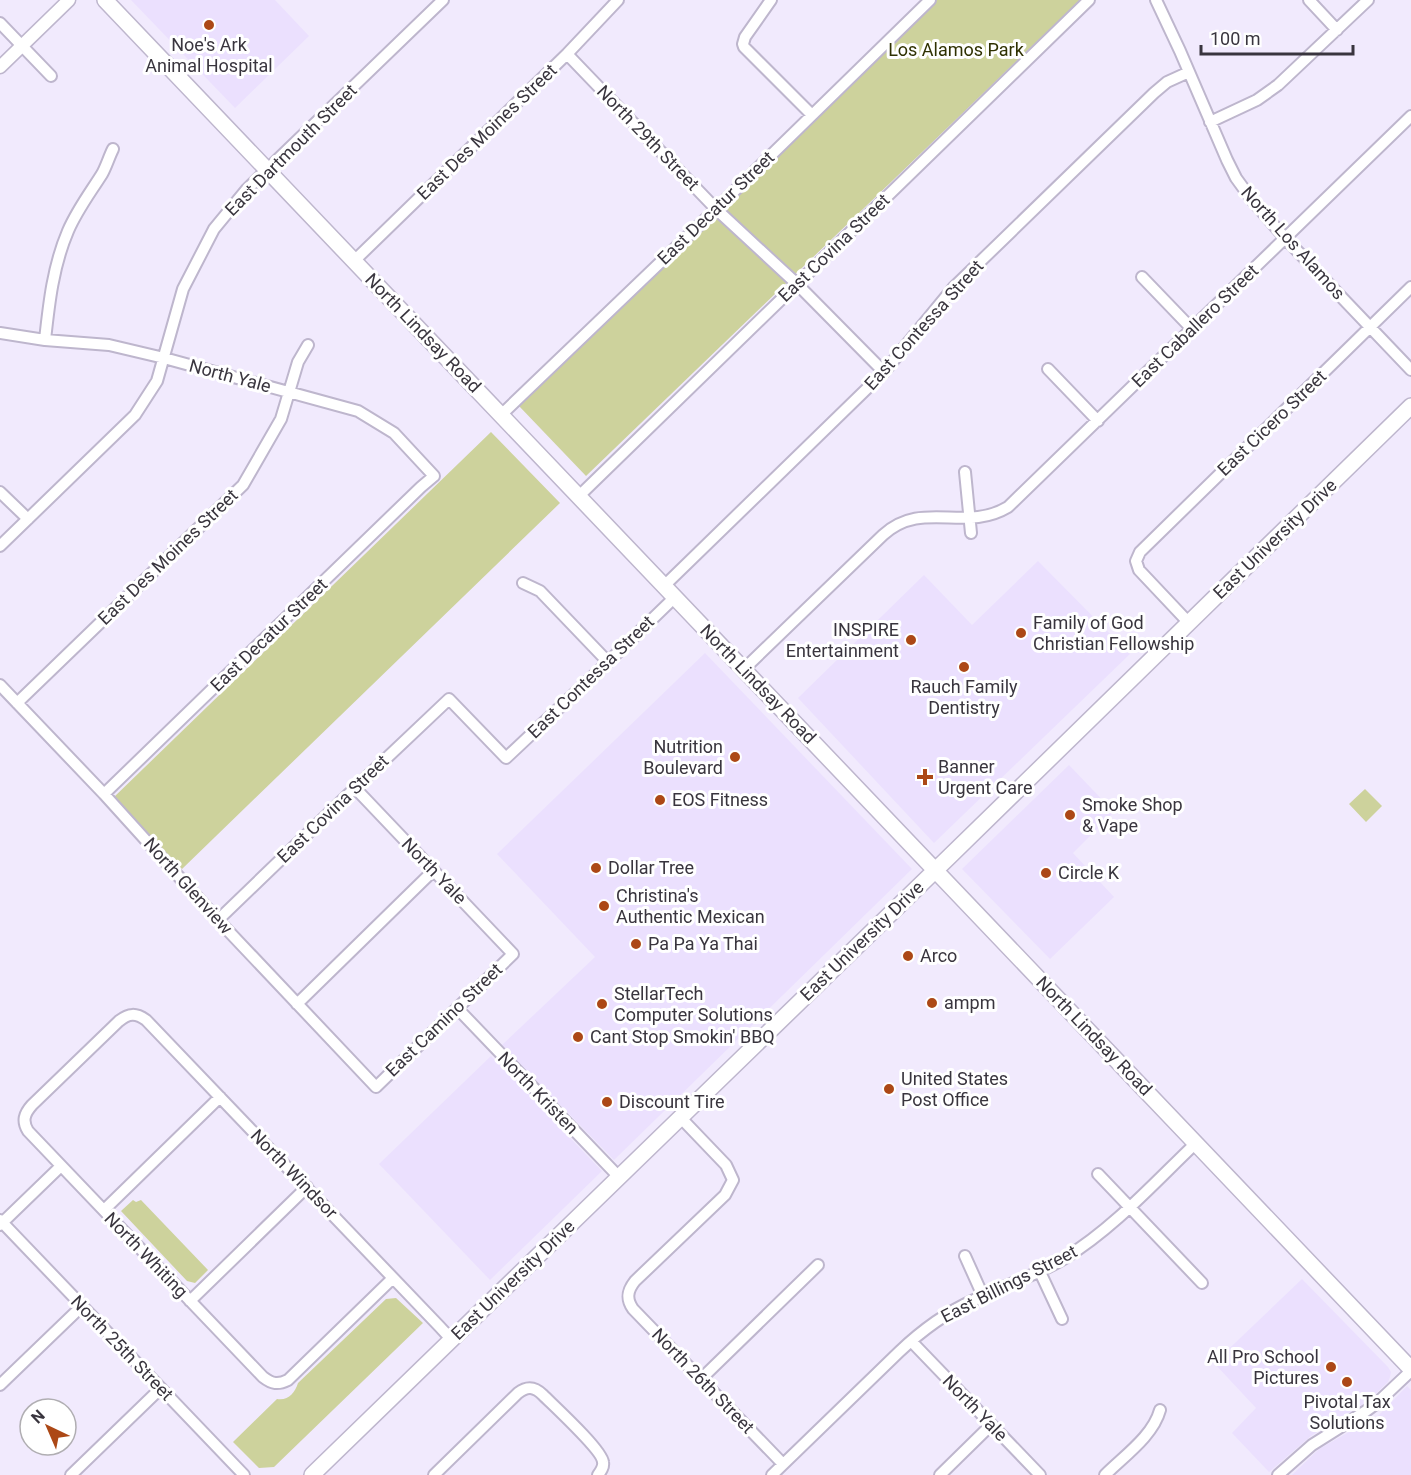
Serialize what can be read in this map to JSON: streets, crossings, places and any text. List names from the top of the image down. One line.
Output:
{"streets":{"main road":["North Lindsay Road","East University Drive"],"street":["East Des Moines Street","North 29th Street","East Dartmouth Street","East Decatur Street","North Los Alamos","East Covina Street","East Contessa Street","East Caballero Street","North Yale","East Cicero Street","North Glenview","East Camino Street","North Kristen","North Windsor","North Whiting","East Billings Street","North 25th Street","North 26th Street"]},"crossings":[["East Des Moines Street","North 29th Street"],["East Des Moines Street","North Lindsay Road"],["East Des Moines Street","North Yale"],["East Des Moines Street","North Glenview"],["North 29th Street","East Decatur Street"],["North 29th Street","East Covina Street"],["North 29th Street","East Contessa Street"],["East Dartmouth Street","North Lindsay Road"],["East Dartmouth Street","North Yale"],["East Decatur Street","North Lindsay Road"],["East Decatur Street","North Yale"],["East Decatur Street","North Glenview"],["North Los Alamos","East Contessa Street"],["North Los Alamos","East Caballero Street"],["North Los Alamos","East Cicero Street"],["East Covina Street","East Contessa Street"],["East Covina Street","North Lindsay Road"],["East Covina Street","North Yale"],["East Covina Street","North Glenview"],["East Contessa Street","North Lindsay Road"],["East Caballero Street","North Lindsay Road"],["North Lindsay Road","East University Drive"],["North Lindsay Road","East Billings Street"],["North Yale","East Camino Street"],["North Yale","East Billings Street"],["East Cicero Street","East University Drive"],["East University Drive","North Kristen"],["East University Drive","North Windsor"],["East University Drive","North 26th Street"],["North Glenview","East Camino Street"],["East Camino Street","North Kristen"],["North Windsor","North Whiting"],["East Billings Street","North 26th Street"]],"parks":["Los Alamos Park"],"places":{"other":["Noe's Ark Animal Hospital","Family of God Christian Fellowship","INSPIRE Entertainment","Rauch Family Dentistry","Nutrition Boulevard","EOS Fitness","Smoke Shop & Vape","Dollar Tree","Circle K","Christina's Authentic Mexican","Pa Pa Ya Thai","Arco","ampm","StellarTech Computer Solutions","Cant Stop Smokin' BBQ","United States Post Office","Discount Tire","All Pro School Pictures","Pivotal Tax Solutions"],"health":["Banner Urgent Care"]},"scale_bar":"100 m","north":"top left"}
